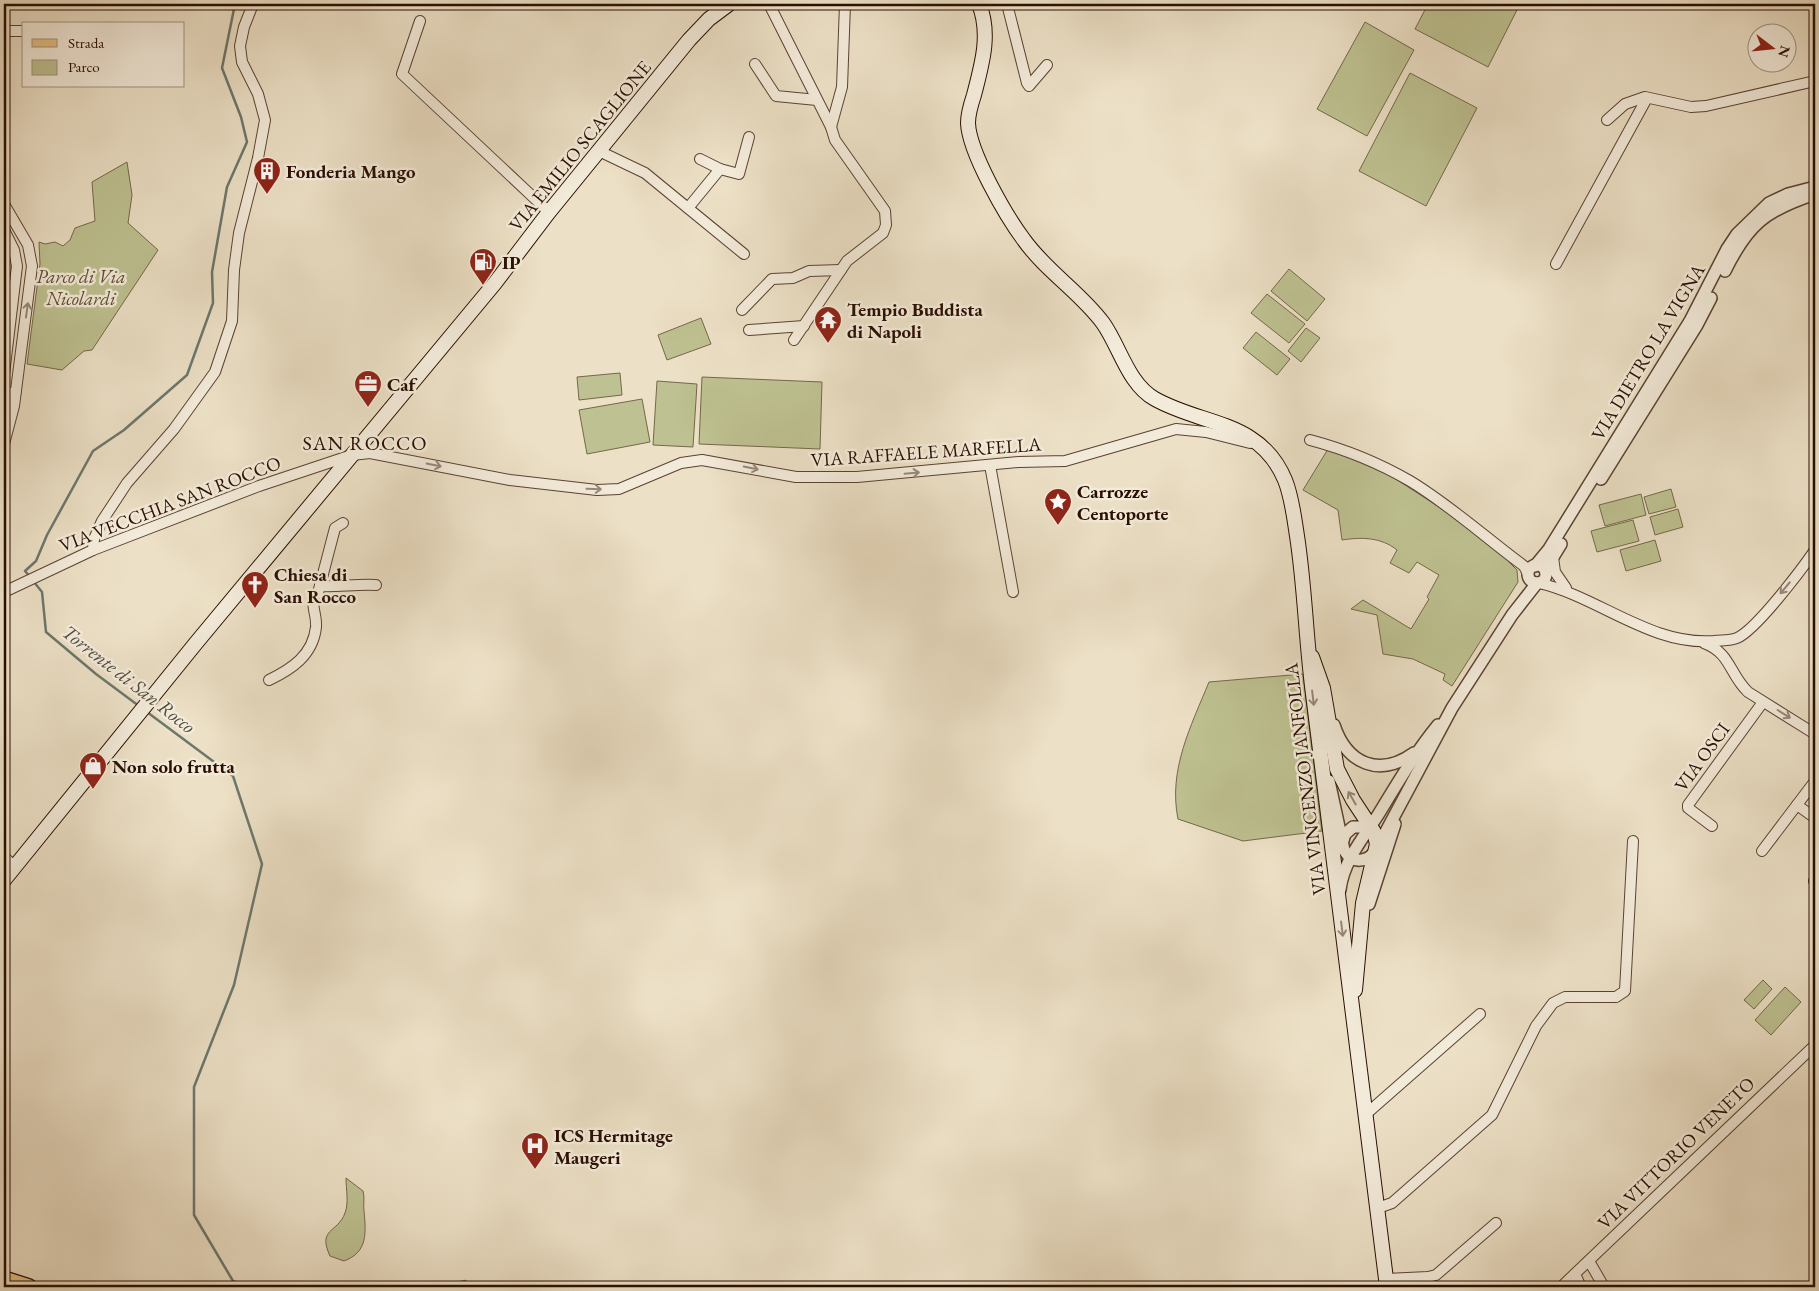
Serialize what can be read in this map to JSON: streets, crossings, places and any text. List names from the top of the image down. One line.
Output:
{"streets":{"main road":["VIA EMILIO SCAGLIONE","VIA VINCENZO JANFOLLA"],"street":["VIA DIETRO LA VIGNA","VIA RAFFAELE MARFELLA","VIA VECCHIA SAN ROCCO","VIA OSCI","VIA VITTORIO VENETO"]},"crossings":[["VIA EMILIO SCAGLIONE","VIA RAFFAELE MARFELLA"],["VIA EMILIO SCAGLIONE","VIA VECCHIA SAN ROCCO"],["VIA RAFFAELE MARFELLA","VIA VECCHIA SAN ROCCO"]],"one_way":["VIA RAFFAELE MARFELLA"],"districts":["SAN ROCCO"],"water":["Torrente di San Rocco"],"parks":["Parco di Via Nicolardi"],"places":{"building":["Fonderia Mango"],"fuel station":["IP"],"temple":["Tempio Buddista di Napoli"],"office":["Caf"],"place":["Carrozze Centoporte"],"church":["Chiesa di San Rocco"],"shop":["Non solo frutta"],"hospital":["ICS Hermitage Maugeri"]},"legend":["Strada","Parco"],"north":"right"}
